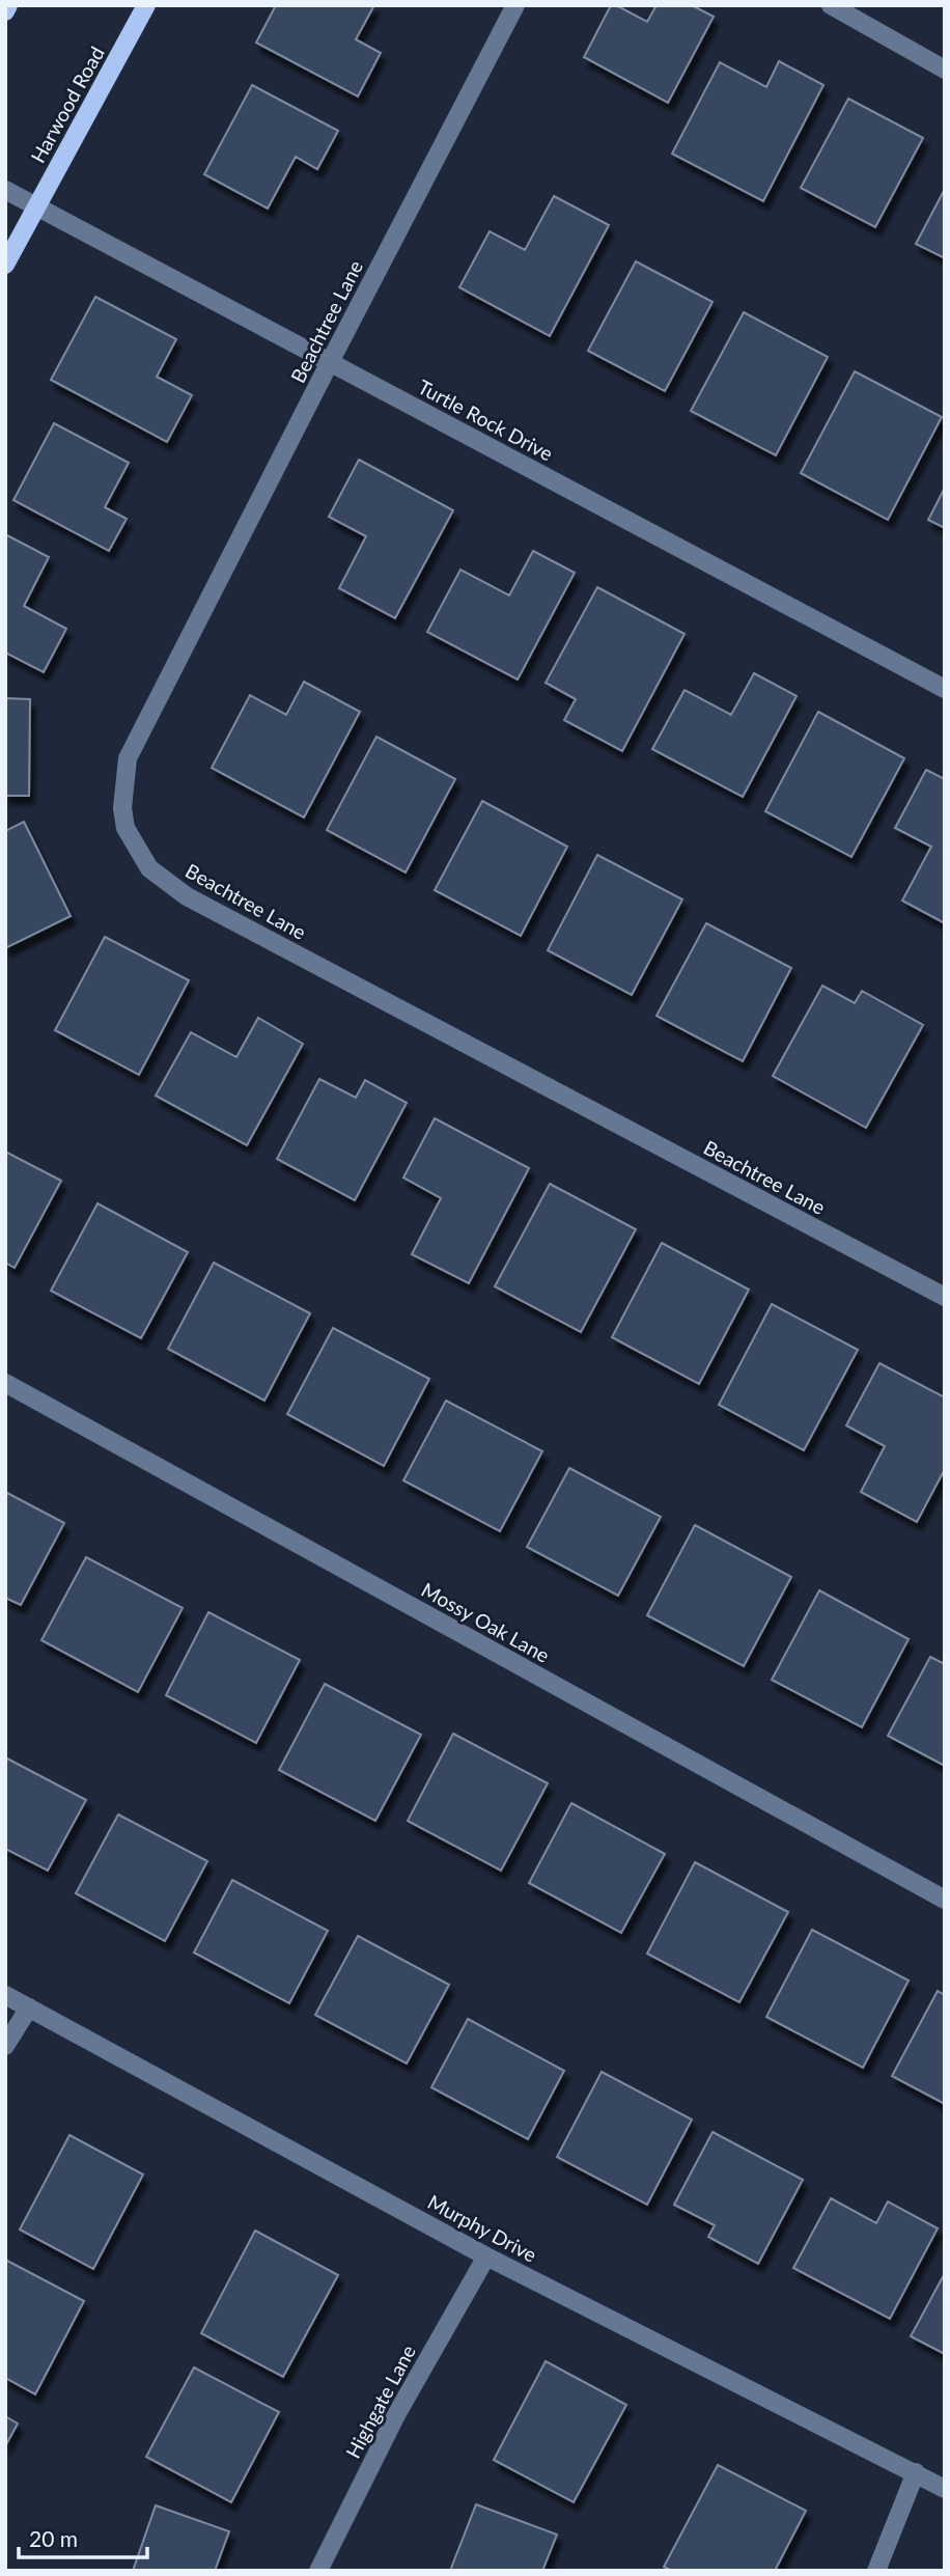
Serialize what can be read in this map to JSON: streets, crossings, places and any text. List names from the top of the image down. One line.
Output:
{"streets":{"main road":["Harwood Road"],"street":["Beachtree Lane","Turtle Rock Drive","Mossy Oak Lane","Murphy Drive","Highgate Lane"]},"crossings":[["Harwood Road","Turtle Rock Drive"],["Beachtree Lane","Turtle Rock Drive"],["Murphy Drive","Highgate Lane"]],"scale_bar":"20 m"}
